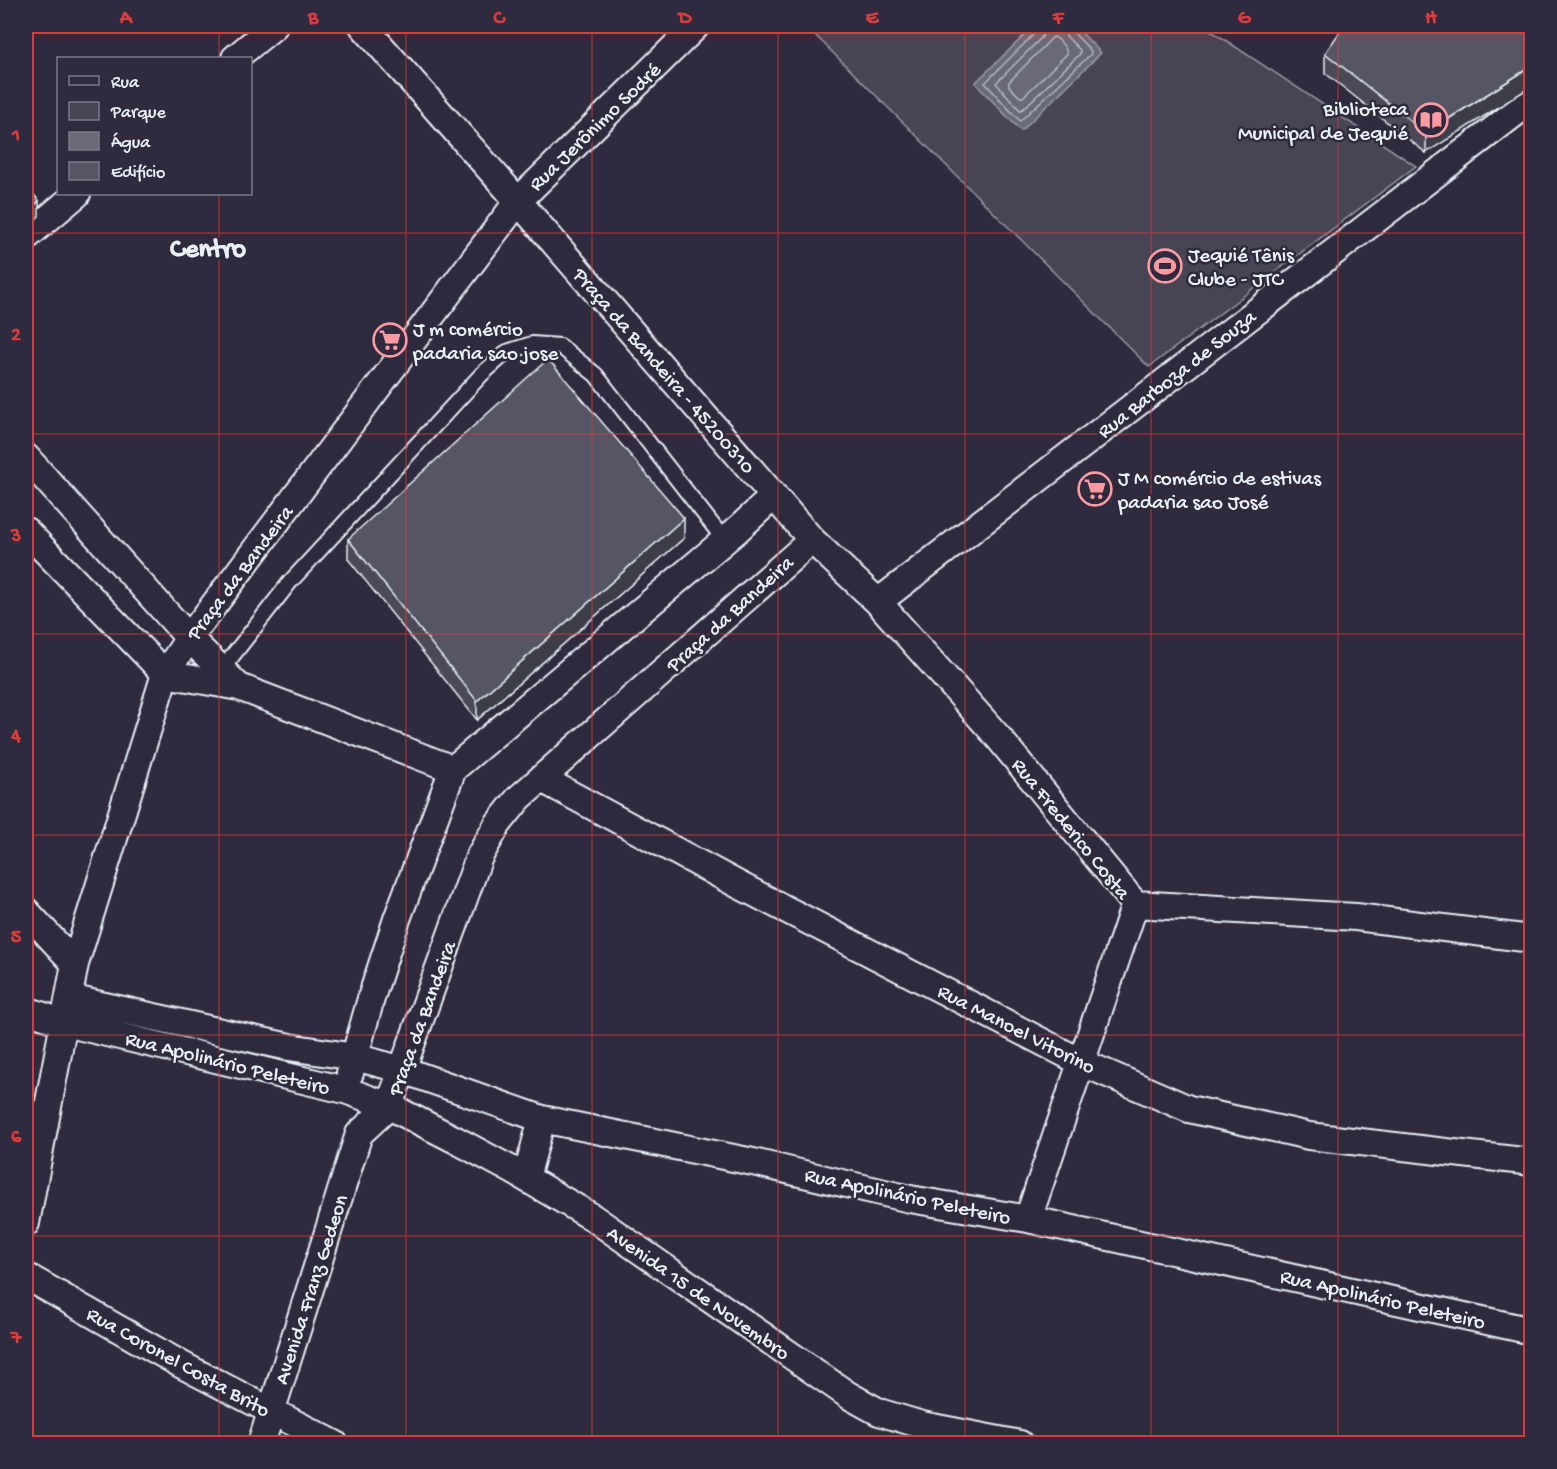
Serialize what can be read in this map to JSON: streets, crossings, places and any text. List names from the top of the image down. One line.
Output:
{"streets":{"street":["Rua Jerônimo Sodré","Praça da Bandeira - 45200310","Rua Barboza de Souza","Praça da Bandeira","Rua Frederico Costa","Rua Manoel Vitorino","Rua Apolinário Peleteiro","Avenida Franz Gedeon","Avenida 15 de Novembro","Rua Coronel Costa Brito"]},"crossings":[["Rua Jerônimo Sodré","Praça da Bandeira - 45200310"],["Rua Jerônimo Sodré","Praça da Bandeira"],["Praça da Bandeira - 45200310","Praça da Bandeira"],["Praça da Bandeira - 45200310","Rua Frederico Costa"],["Rua Barboza de Souza","Rua Frederico Costa"],["Praça da Bandeira","Rua Frederico Costa"],["Praça da Bandeira","Rua Manoel Vitorino"],["Praça da Bandeira","Rua Apolinário Peleteiro"],["Praça da Bandeira","Avenida 15 de Novembro"],["Rua Apolinário Peleteiro","Avenida 15 de Novembro"],["Avenida Franz Gedeon","Rua Coronel Costa Brito"]],"districts":["Centro"],"places":{"library":["Biblioteca Municipal de Jequié"],"sports":["Jequié Tênis Clube - JTC"],"supermarket":["J m comércio padaria sao jose","J M comércio de estivas padaria sao José"]},"legend":["Rua","Parque","Água","Edifício"],"grid":{"columns":["A","B","C","D","E","F","G","H"],"rows":["1","2","3","4","5","6","7"]}}
